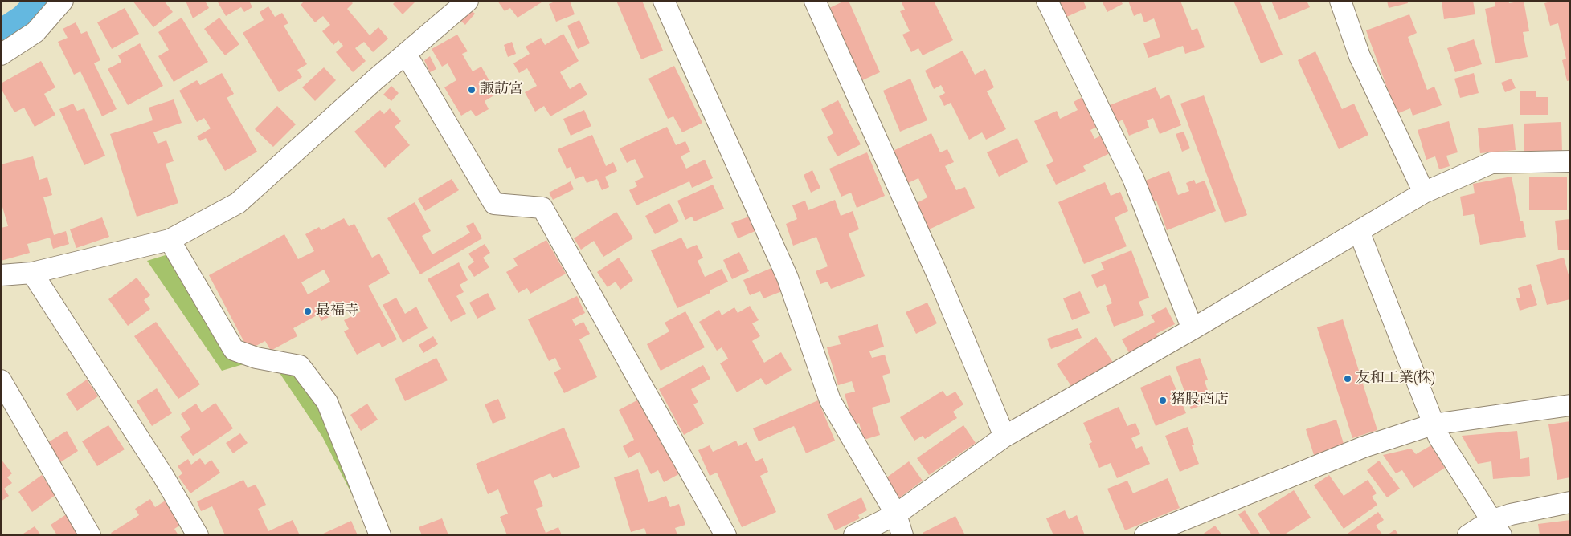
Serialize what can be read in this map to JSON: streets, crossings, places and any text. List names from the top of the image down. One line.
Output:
{"places":["諏訪宮","最福寺","友和工業(株)","猪股商店"]}
